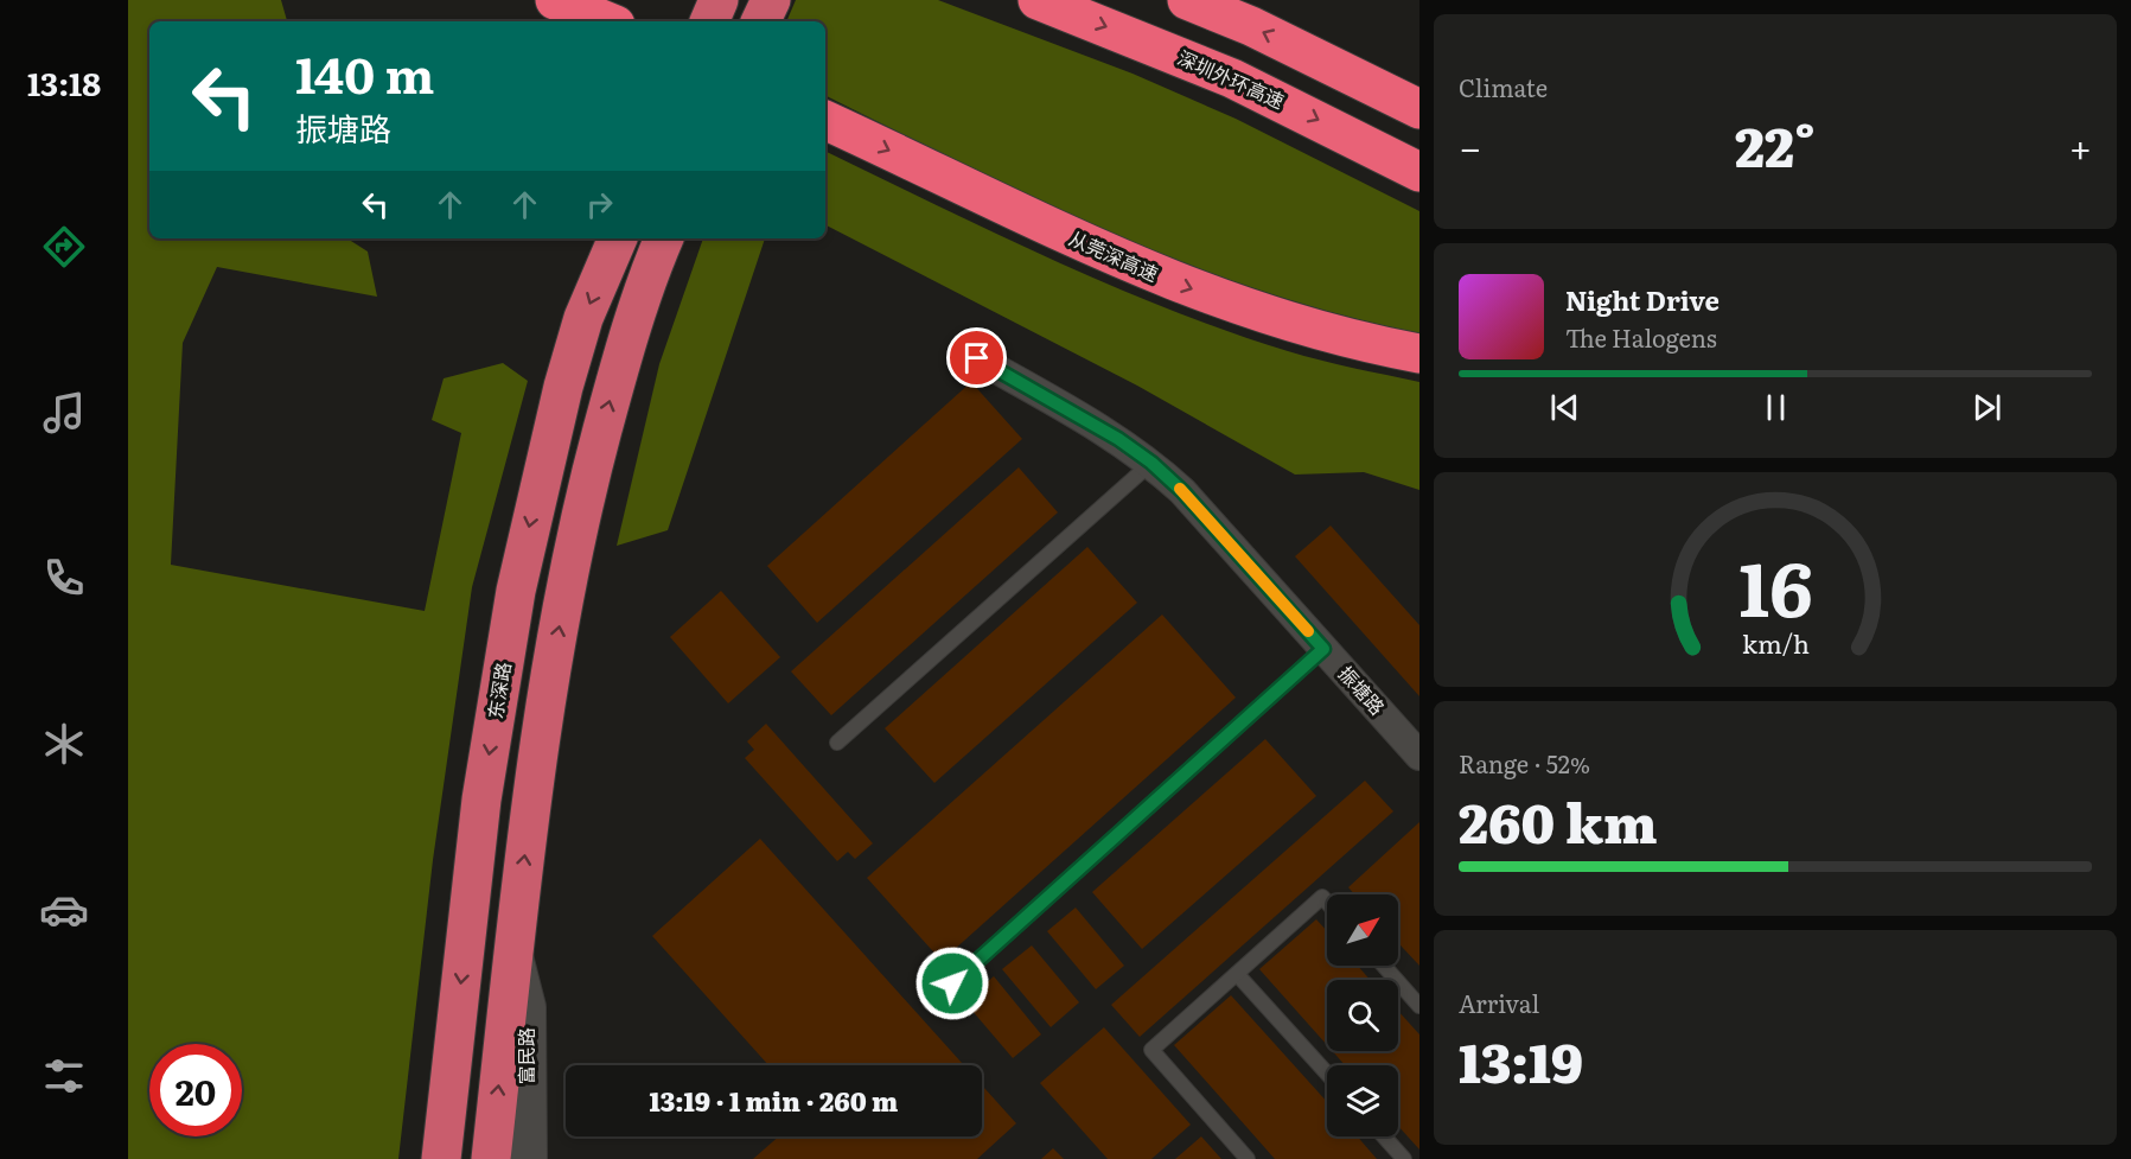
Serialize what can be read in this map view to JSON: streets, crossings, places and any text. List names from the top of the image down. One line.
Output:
{"streets":{"highway":["深圳外环高速","从莞深高速","东深路"],"street":["振塘路","富民路"]},"north":"top right","page":{"tabs":"13:18","tile":["Climate",["Range · 52%","260 km"],["Arrival","13:19"]],"turn":["140 m","振塘路"],"heat":["−","22°","+"],"song":["Night Drive","The Halogens"],"limit":"20","trip":"13:19 · 1 min · 260 m","gauge":["16","km/h"]}}
